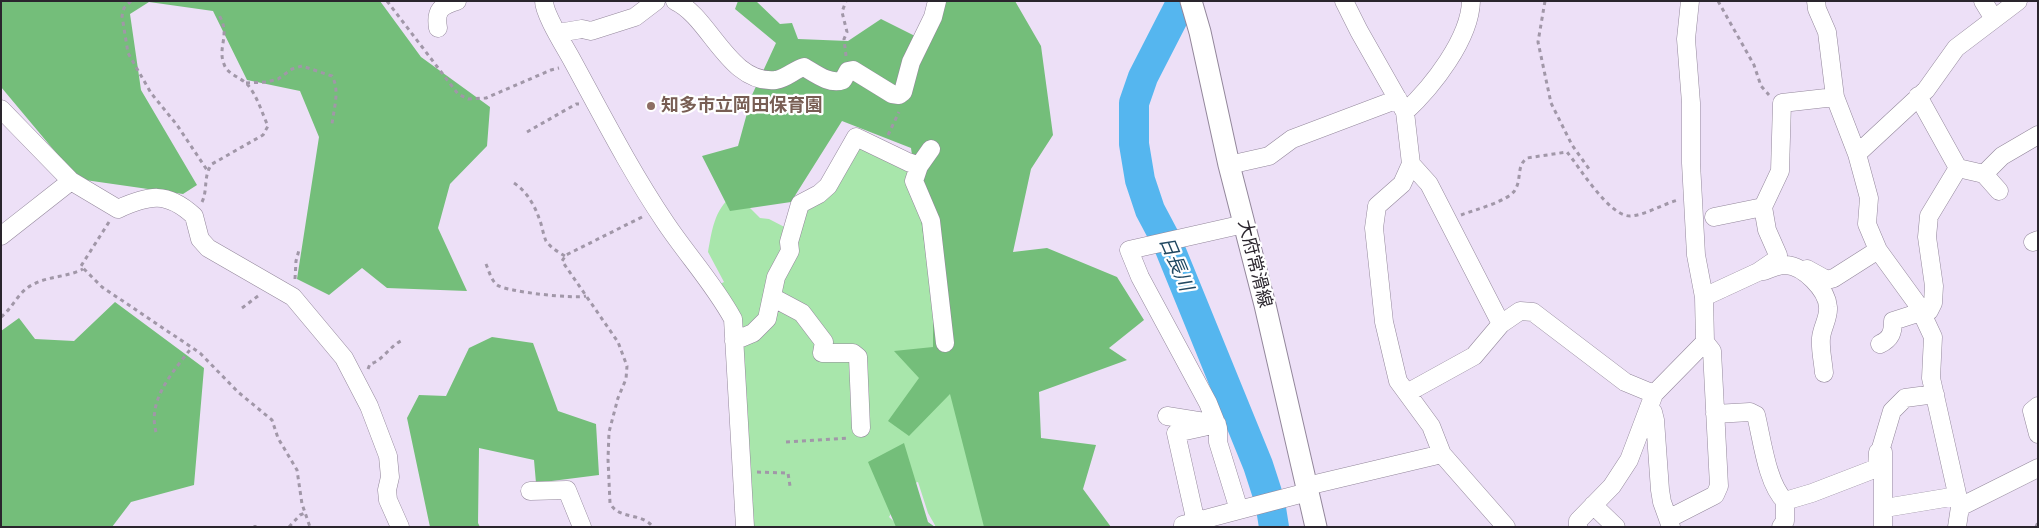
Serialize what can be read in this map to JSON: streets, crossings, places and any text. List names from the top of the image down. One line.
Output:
{"streets":{"main road":["大府常滑線"]},"water":["日長川"],"places":["知多市立岡田保育園"]}
